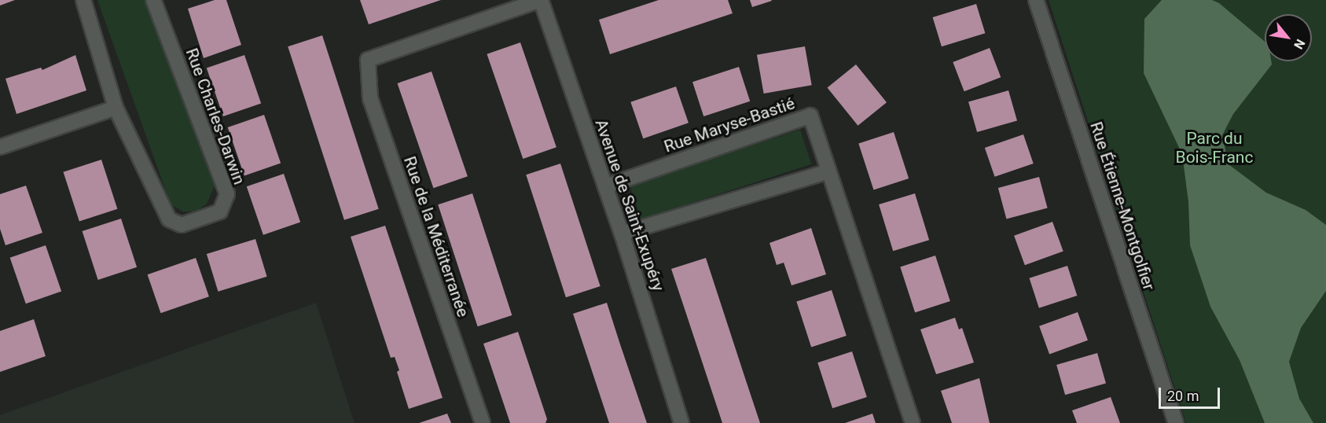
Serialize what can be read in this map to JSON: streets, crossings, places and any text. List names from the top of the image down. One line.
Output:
{"streets":{"street":["Rue Charles-Darwin","Rue Maryse-Bastié","Avenue de Saint-Exupéry","Rue Étienne-Montgolfier","Rue de la Méditerranée"]},"crossings":[["Rue Maryse-Bastié","Avenue de Saint-Exupéry"],["Avenue de Saint-Exupéry","Rue de la Méditerranée"]],"parks":["Parc du Bois-Franc"],"scale_bar":"20 m","north":"bottom right"}
